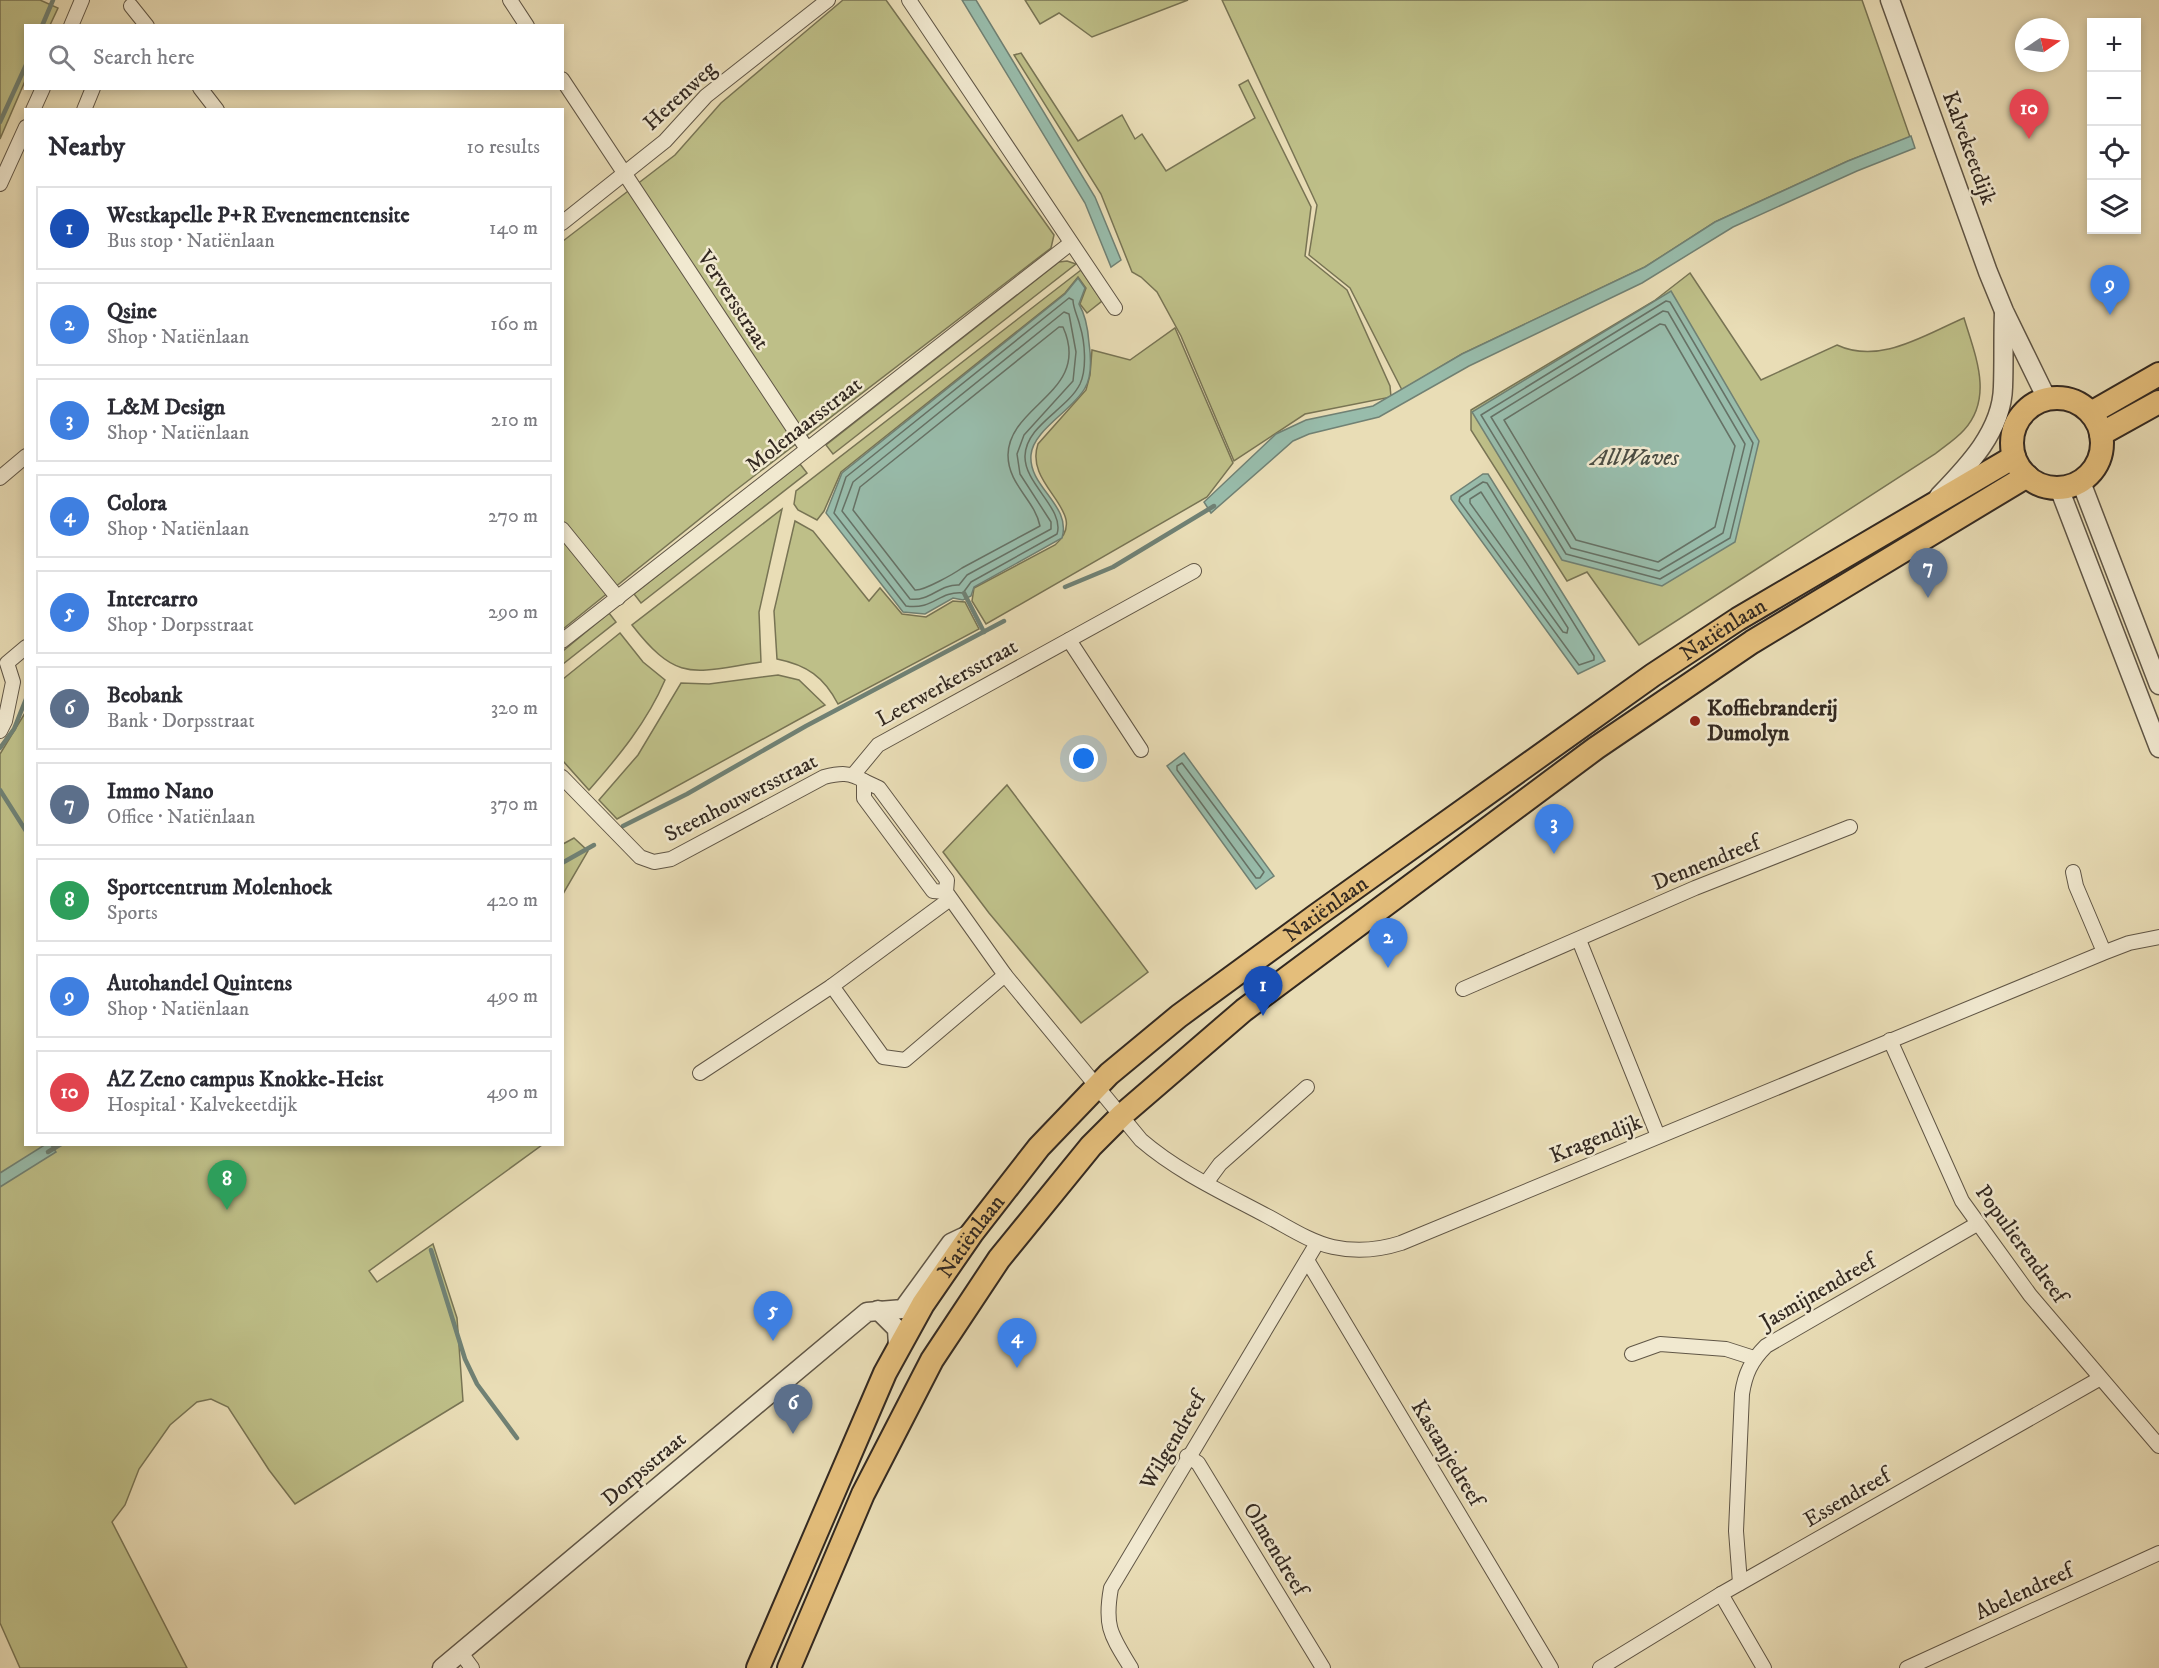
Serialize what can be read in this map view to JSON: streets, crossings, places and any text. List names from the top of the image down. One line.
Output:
{"streets":{"main road":["Natiënlaan"],"street":["Herenweg","Kalvekeetdijk","Verversstraat","Molenaarsstraat","Leerwerkersstraat","Steenhouwersstraat","Dennendreef","Kragendijk","Populierendreef","Jasmijnendreef","Wilgendreef","Kastanjedreef","Dorpsstraat","Essendreef","Olmendreef","Abelendreef"]},"crossings":[["Herenweg","Verversstraat"],["Kalvekeetdijk","Natiënlaan"],["Verversstraat","Molenaarsstraat"],["Natiënlaan","Kragendijk"],["Natiënlaan","Dorpsstraat"],["Leerwerkersstraat","Steenhouwersstraat"],["Kragendijk","Populierendreef"],["Kragendijk","Wilgendreef"],["Populierendreef","Jasmijnendreef"],["Populierendreef","Essendreef"],["Jasmijnendreef","Essendreef"],["Wilgendreef","Kastanjedreef"],["Wilgendreef","Olmendreef"]],"water":["AllWaves"],"places":["Koffiebranderij Dumolyn"],"north":"right","page":{"map_buttons":["+","−"],"search":"Search here","pins":["10","9","7","3","2","1","8","5","4","6"],"heading":["Nearby","10 results"],"list":[{"mark":"1","name":"Westkapelle P+R Evenementensite","note":"Bus stop · Natiënlaan","value":"140 m"},{"mark":"2","name":"Qsine","note":"Shop · Natiënlaan","value":"160 m"},{"mark":"3","name":"L&M Design","note":"Shop · Natiënlaan","value":"210 m"},{"mark":"4","name":"Colora","note":"Shop · Natiënlaan","value":"270 m"},{"mark":"5","name":"Intercarro","note":"Shop · Dorpsstraat","value":"290 m"},{"mark":"6","name":"Beobank","note":"Bank · Dorpsstraat","value":"320 m"},{"mark":"7","name":"Immo Nano","note":"Office · Natiënlaan","value":"370 m"},{"mark":"8","name":"Sportcentrum Molenhoek","note":"Sports","value":"420 m"},{"mark":"9","name":"Autohandel Quintens","note":"Shop · Natiënlaan","value":"490 m"},{"mark":"10","name":"AZ Zeno campus Knokke-Heist","note":"Hospital · Kalvekeetdijk","value":"490 m"}]}}
